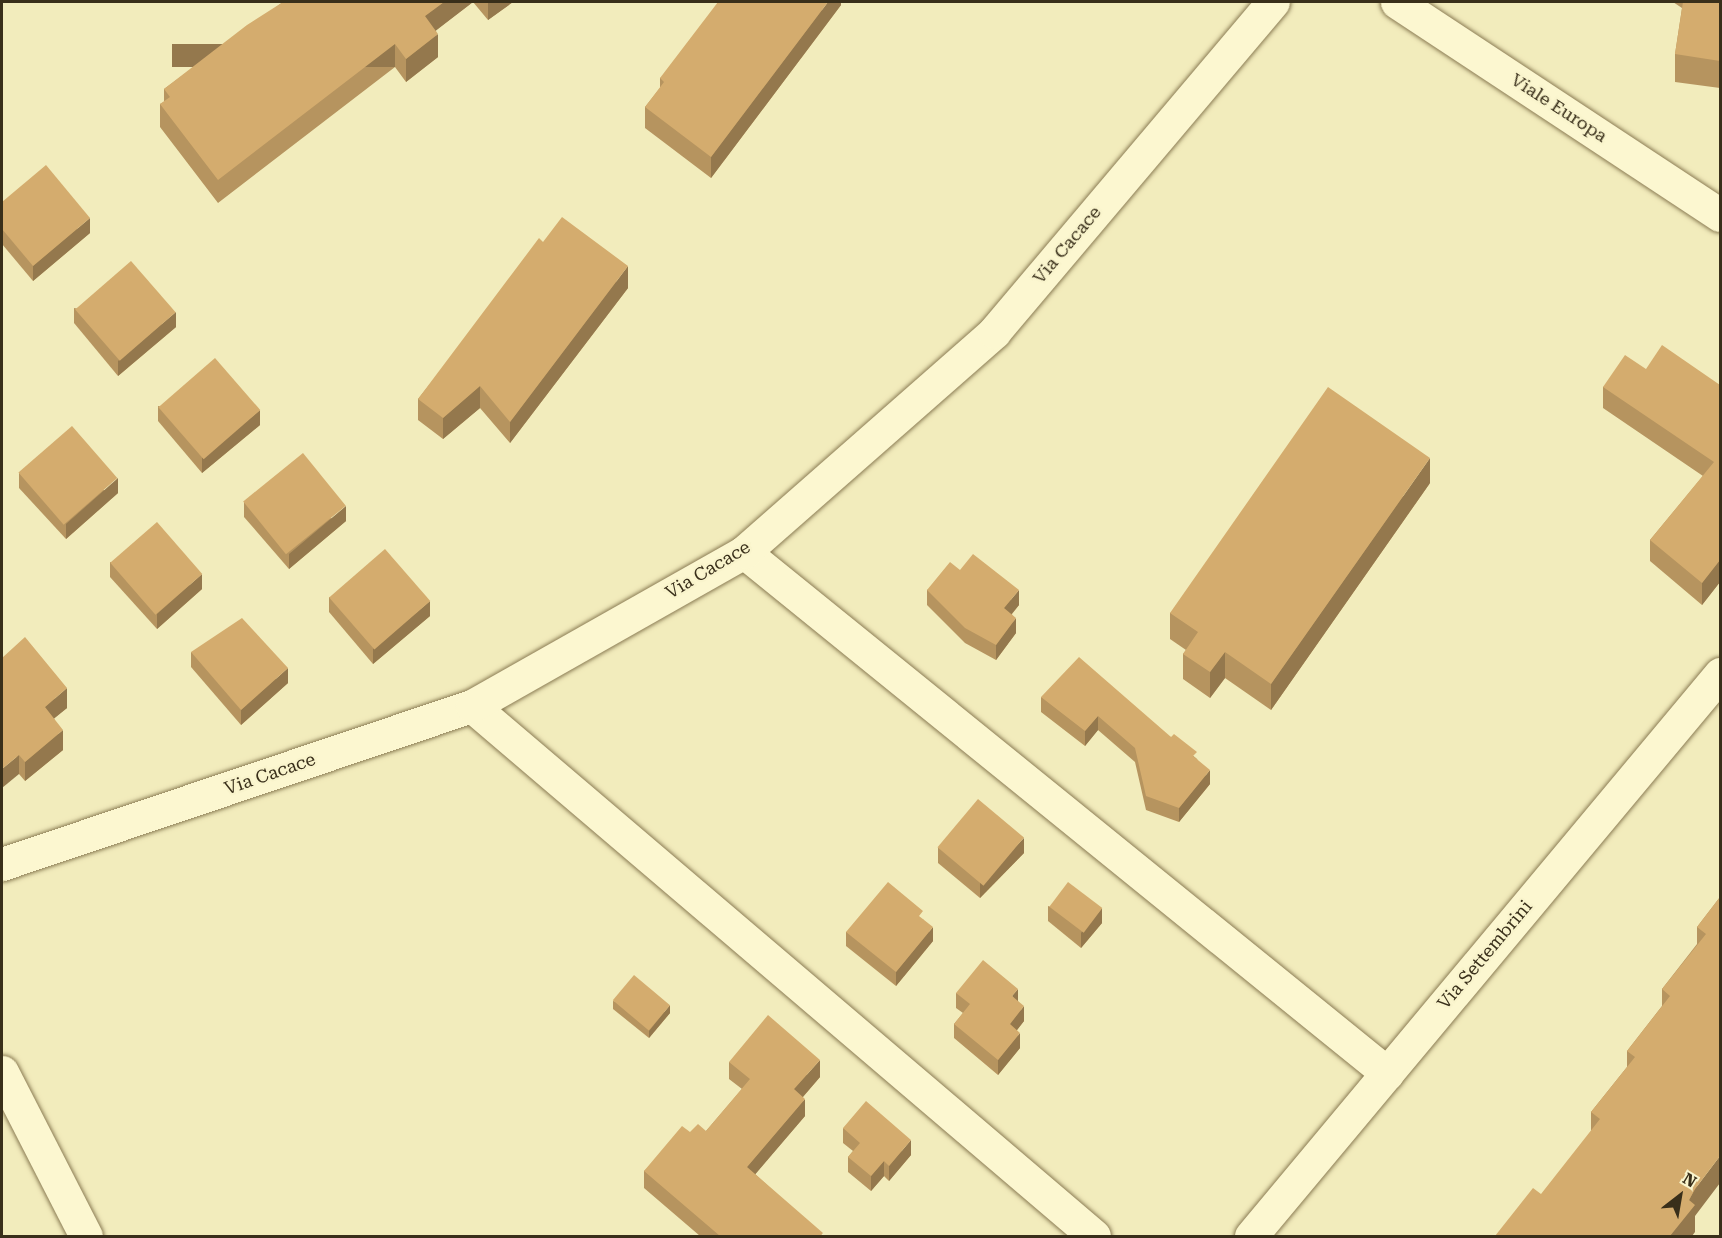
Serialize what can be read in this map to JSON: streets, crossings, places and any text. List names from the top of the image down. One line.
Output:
{"streets":{"street":["Viale Europa","Via Cacace","Via Settembrini"]},"north":"top right"}
